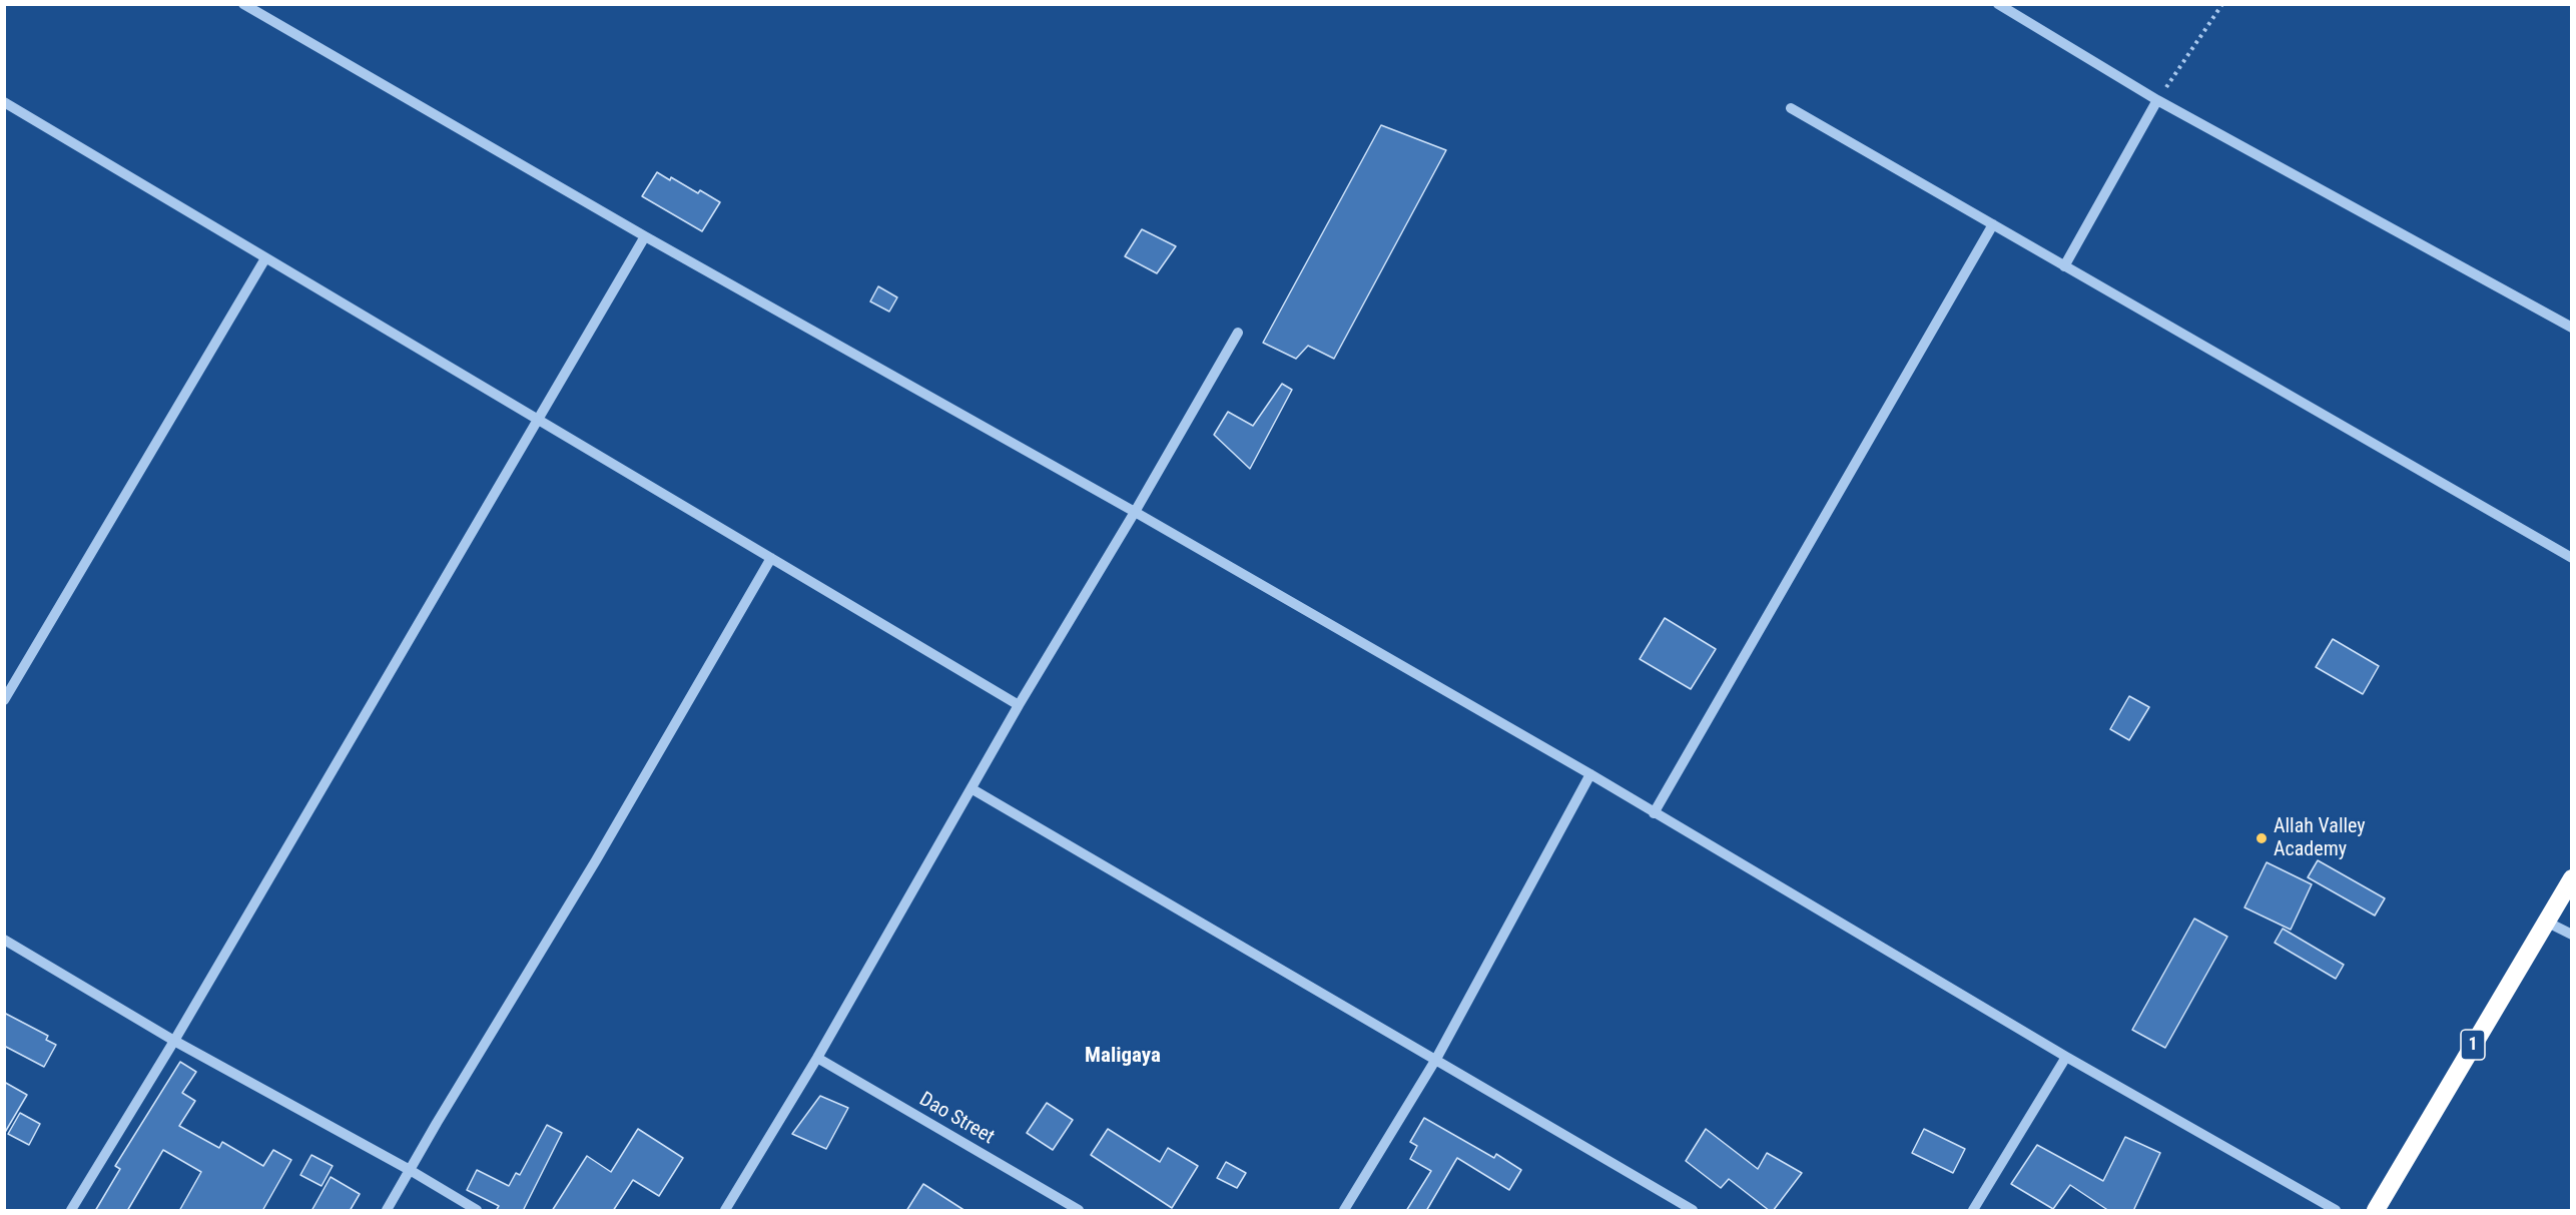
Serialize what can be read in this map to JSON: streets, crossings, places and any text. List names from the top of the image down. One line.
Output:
{"streets":{"highway":["1"],"street":["Dao Street"]},"districts":["Maligaya"],"places":["Allah Valley Academy"]}
